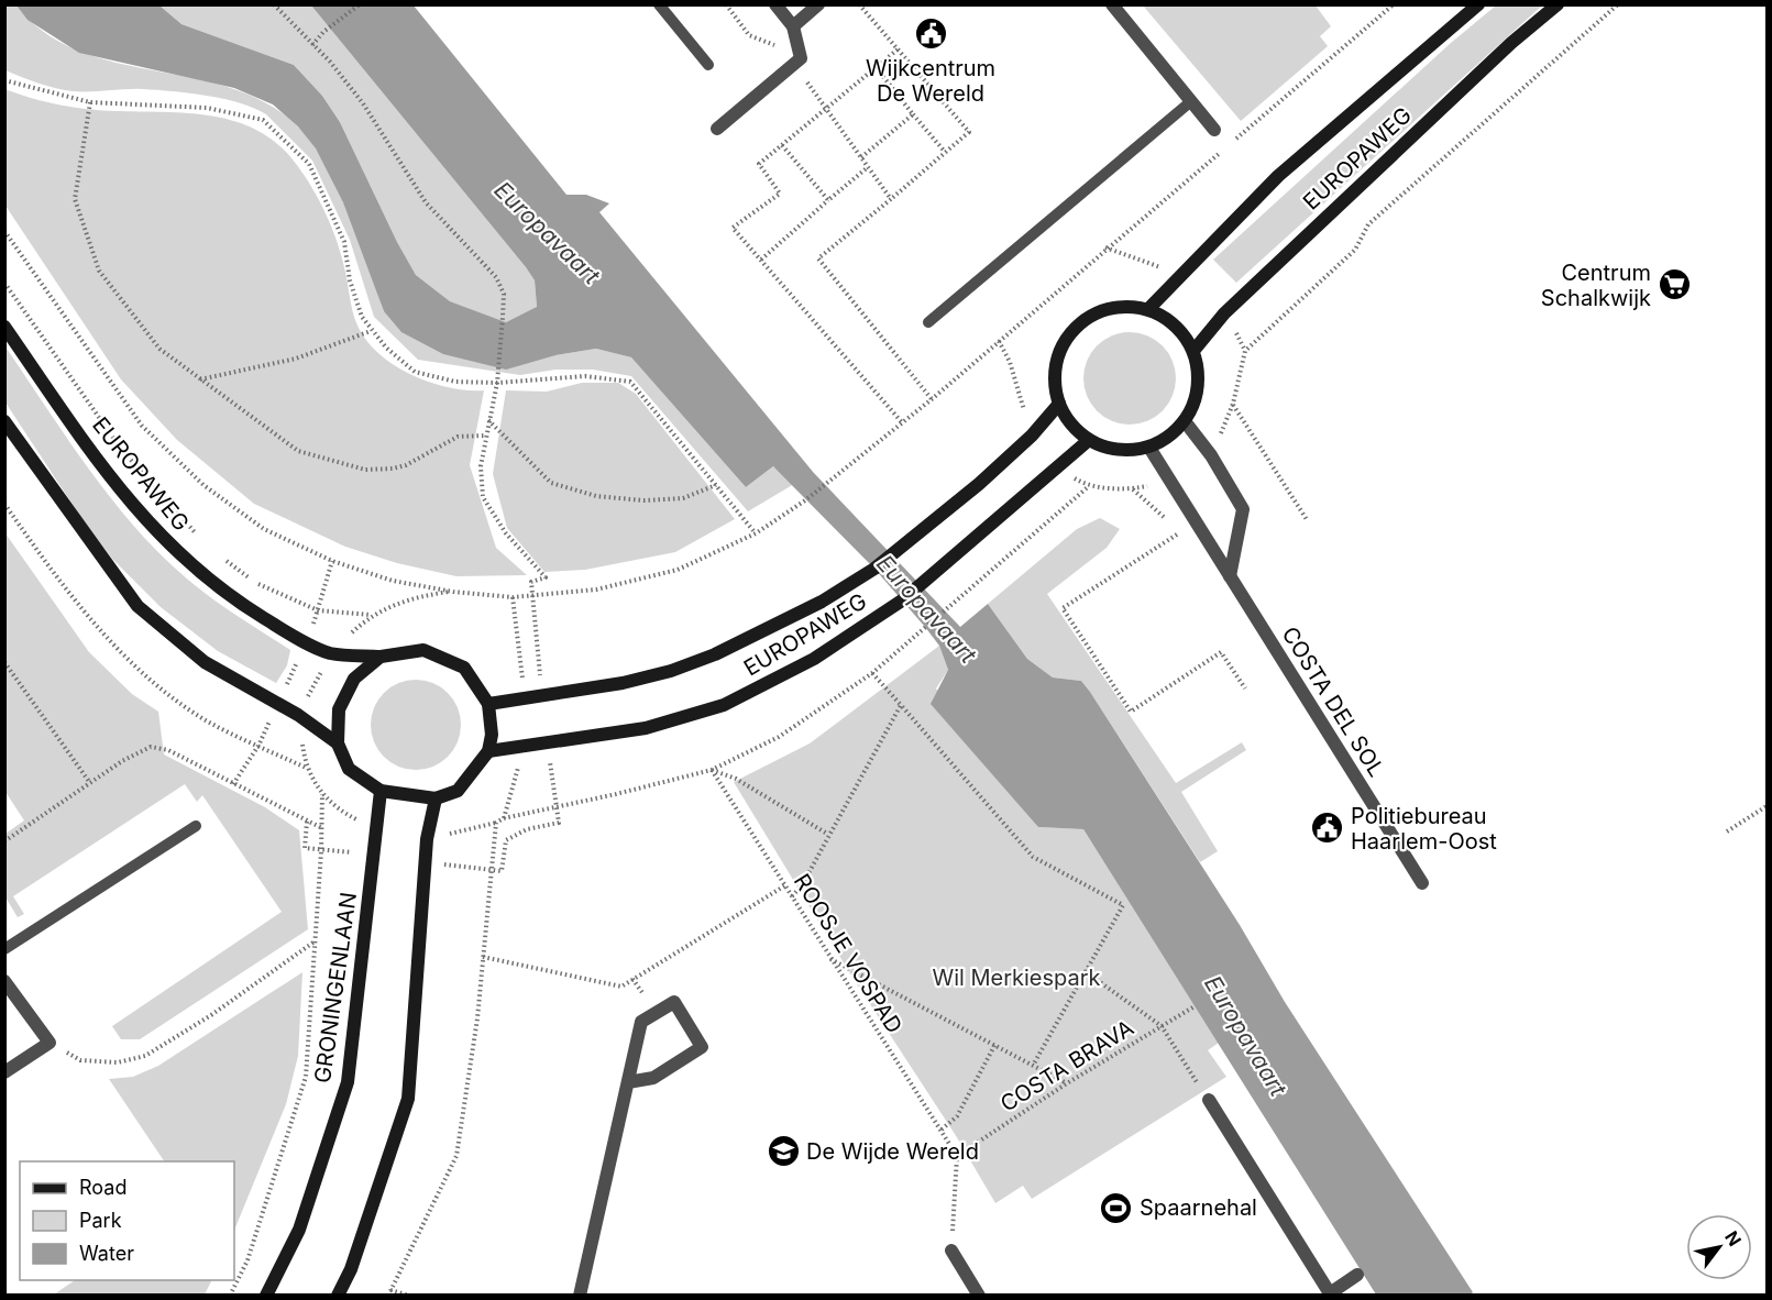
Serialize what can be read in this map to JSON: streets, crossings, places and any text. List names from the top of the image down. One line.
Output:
{"streets":{"main road":["EUROPAWEG","GRONINGENLAAN"],"street":["COSTA DEL SOL"],"path":["ROOSJE VOSPAD","COSTA BRAVA"]},"crossings":[["EUROPAWEG","COSTA DEL SOL"],["EUROPAWEG","GRONINGENLAAN"],["ROOSJE VOSPAD","COSTA BRAVA"]],"water":["Europavaart"],"parks":["Wil Merkiespark"],"places":{"public building":["Wijkcentrum De Wereld","Politiebureau Haarlem-Oost"],"supermarket":["Centrum Schalkwijk"],"school or university":["De Wijde Wereld"],"sports":["Spaarnehal"]},"legend":["Road","Park","Water"],"north":"top right"}
